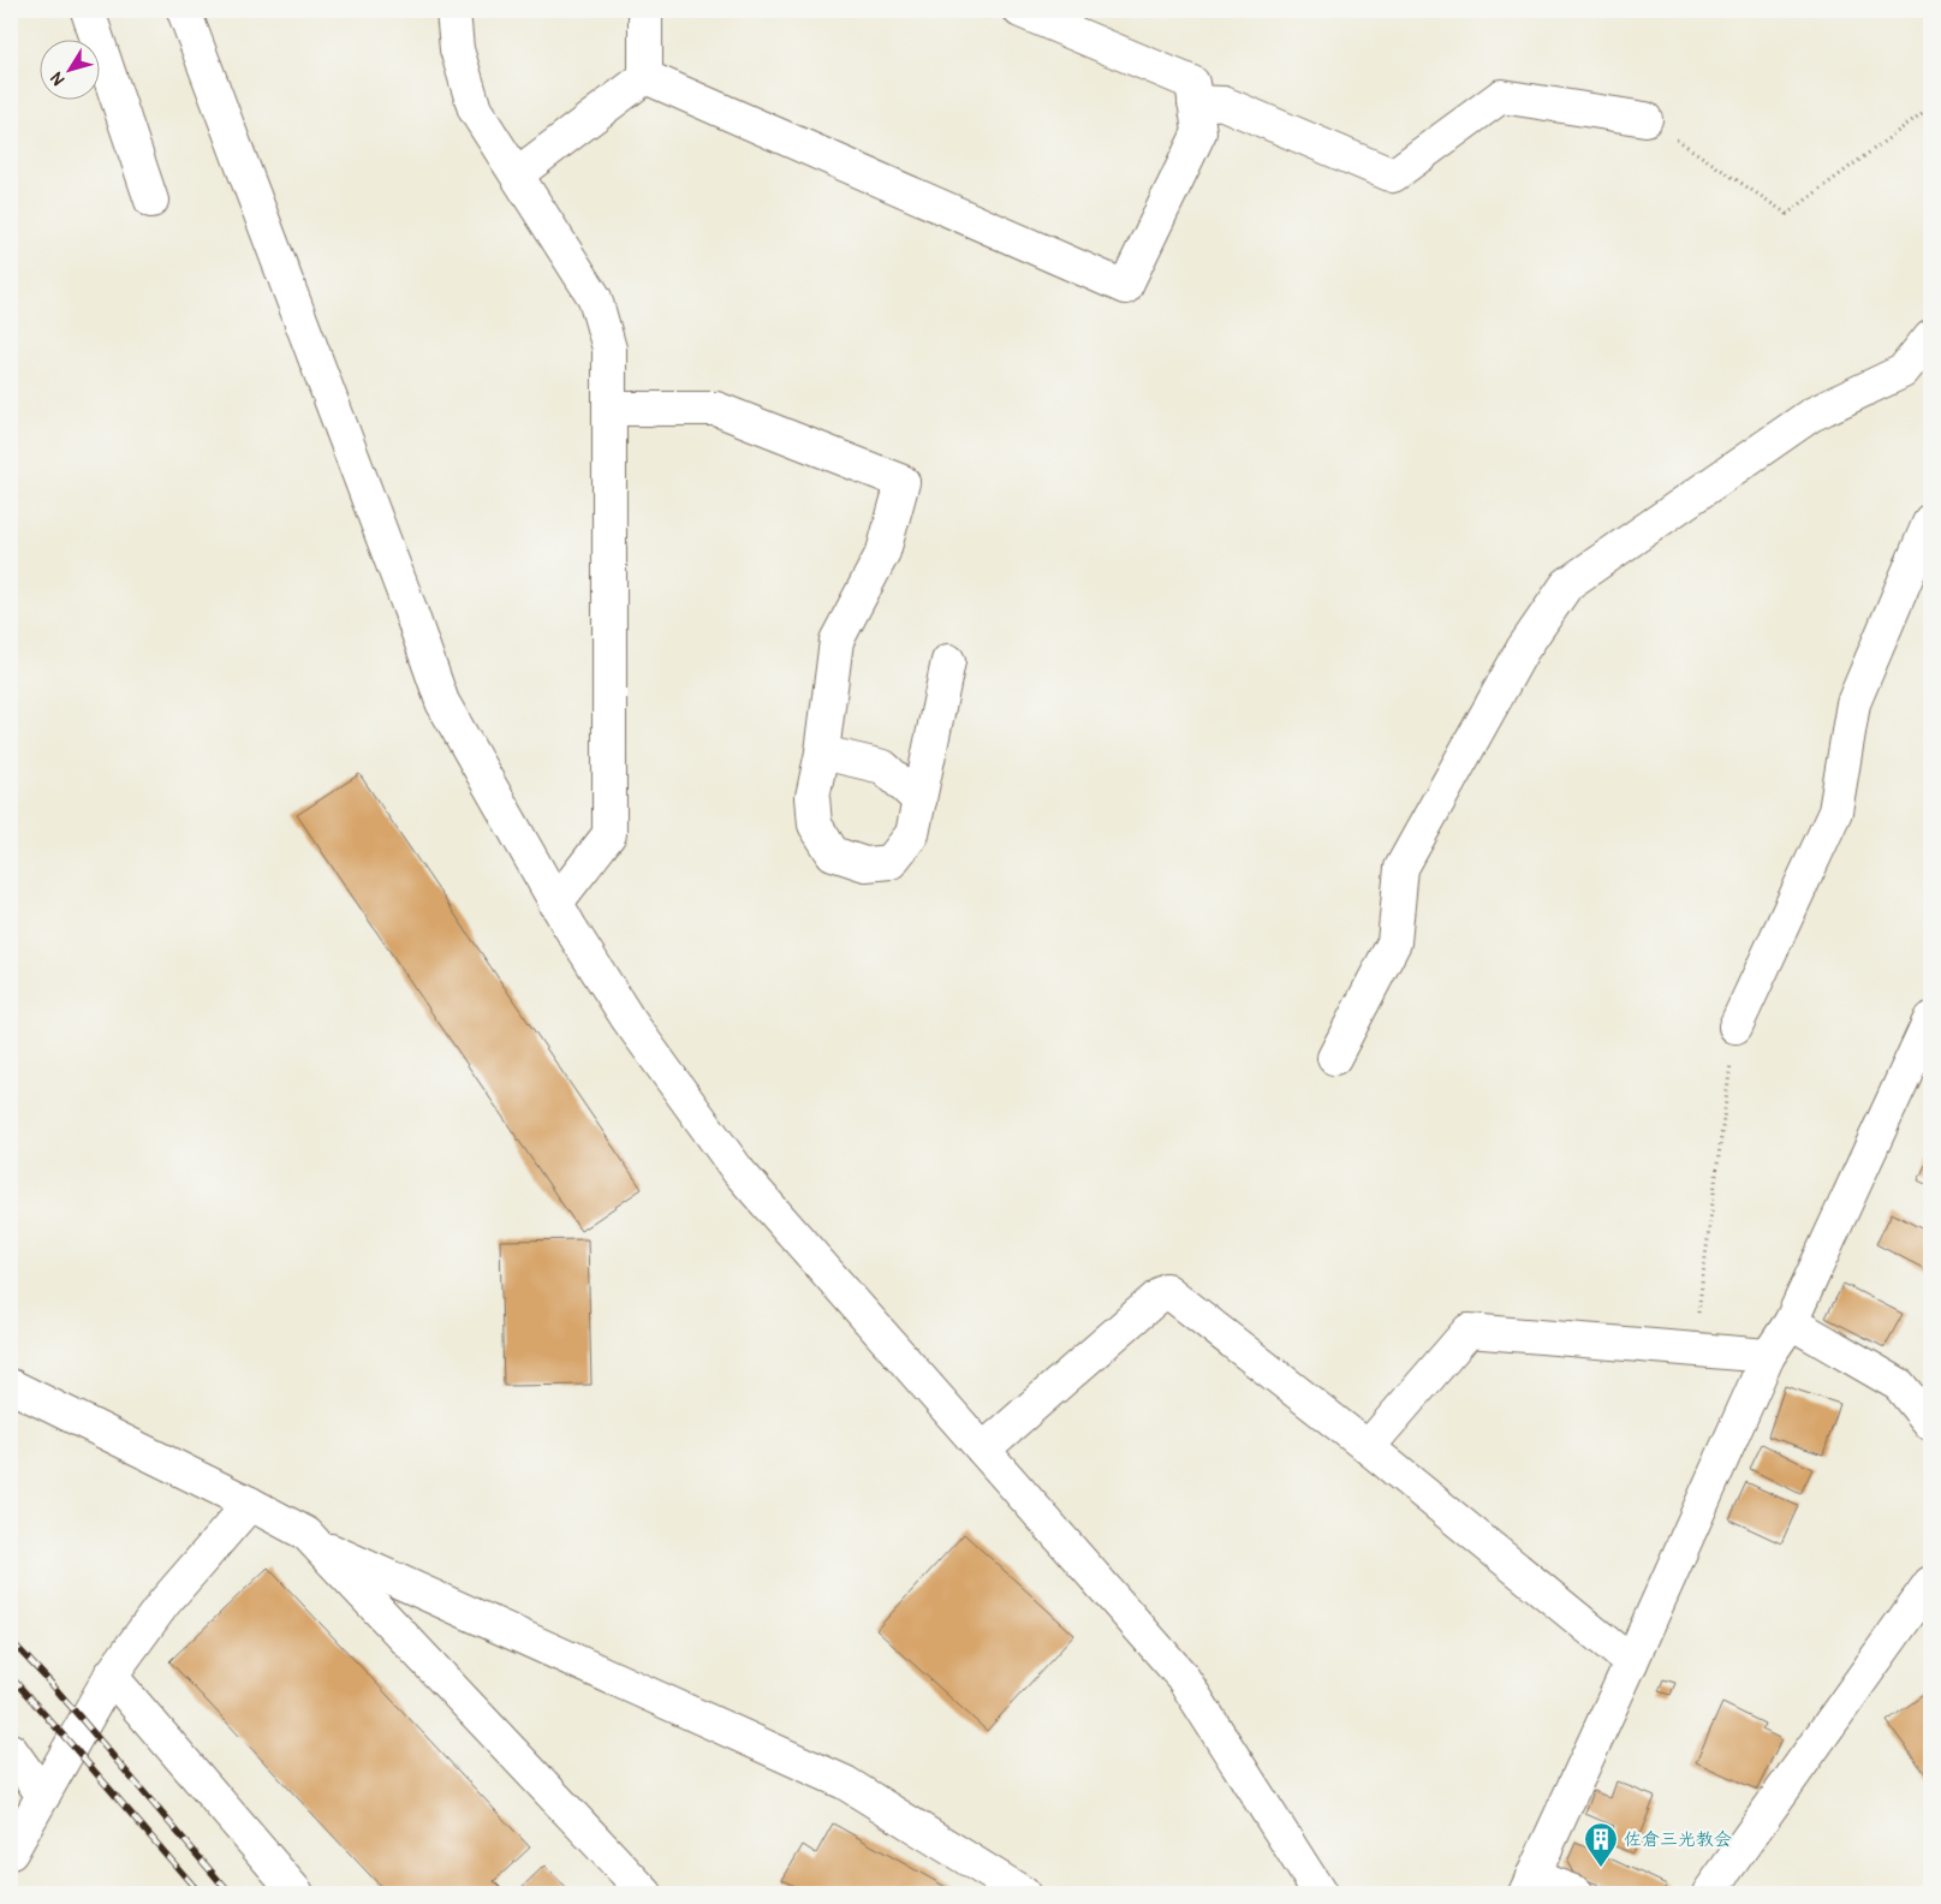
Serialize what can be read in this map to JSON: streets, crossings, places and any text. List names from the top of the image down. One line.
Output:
{"places":{"building":["佐倉三光教会"]},"north":"bottom left"}
